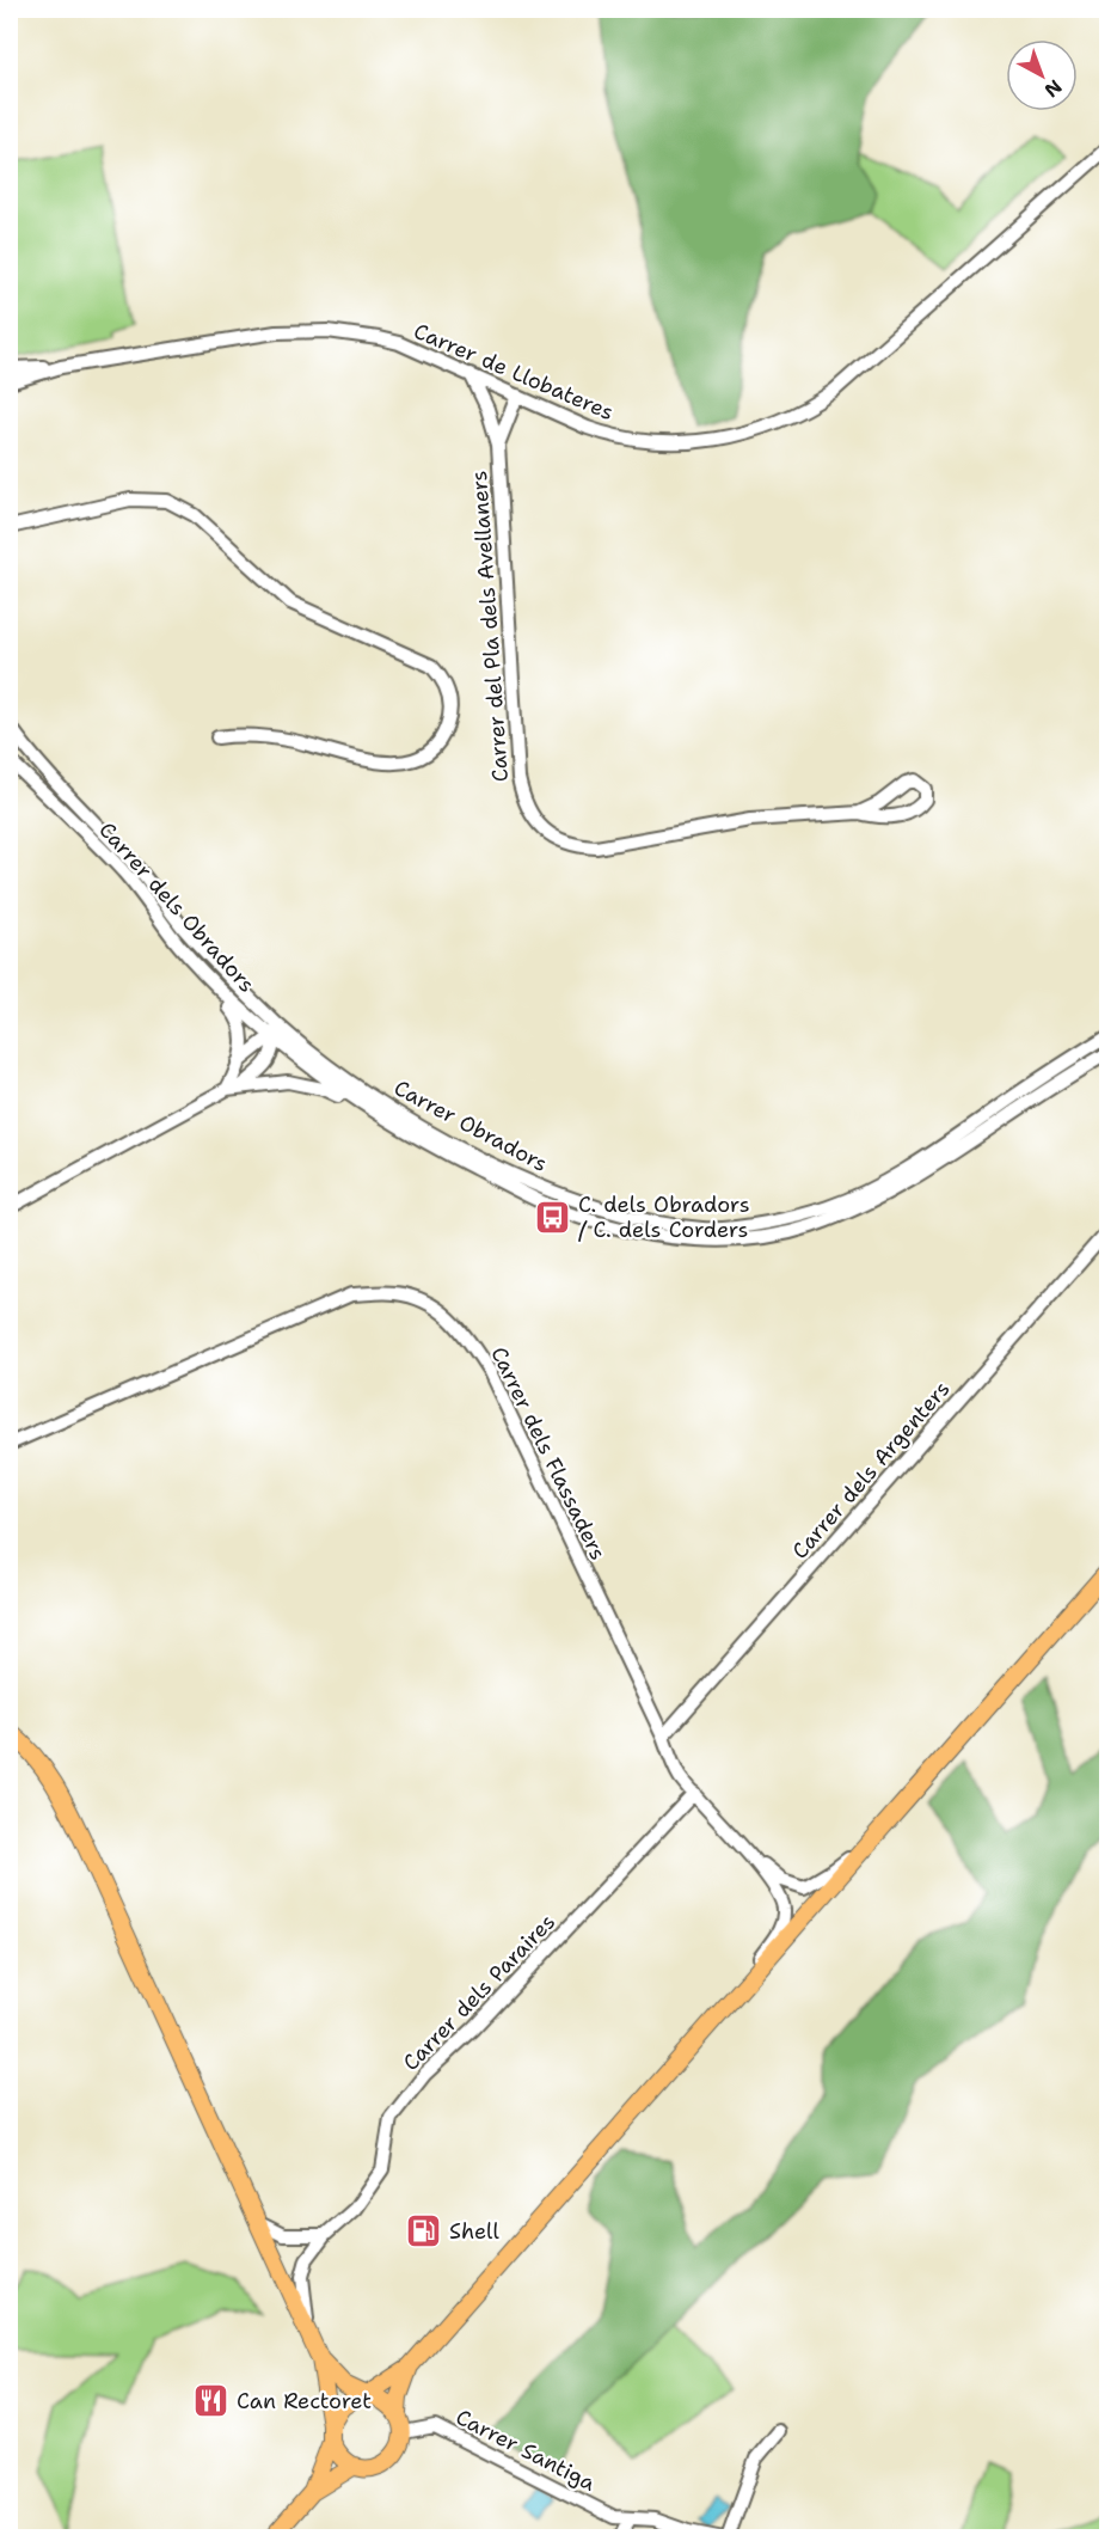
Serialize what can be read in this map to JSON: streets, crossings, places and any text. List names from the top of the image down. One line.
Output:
{"streets":{"street":["Carrer de Llobateres","Carrer del Pla dels Avellaners","Carrer dels Obradors","Carrer Obradors","Carrer dels Flassaders","Carrer dels Argenters","Carrer dels Paraires","Carrer Santiga"]},"crossings":[["Carrer de Llobateres","Carrer del Pla dels Avellaners"],["Carrer dels Obradors","Carrer Obradors"],["Carrer dels Flassaders","Carrer dels Argenters"],["Carrer dels Flassaders","Carrer dels Paraires"]],"places":{"bus stop":["C. dels Obradors / C. dels Corders"],"fuel station":["Shell"],"restaurant":["Can Rectoret"]},"north":"bottom right"}
